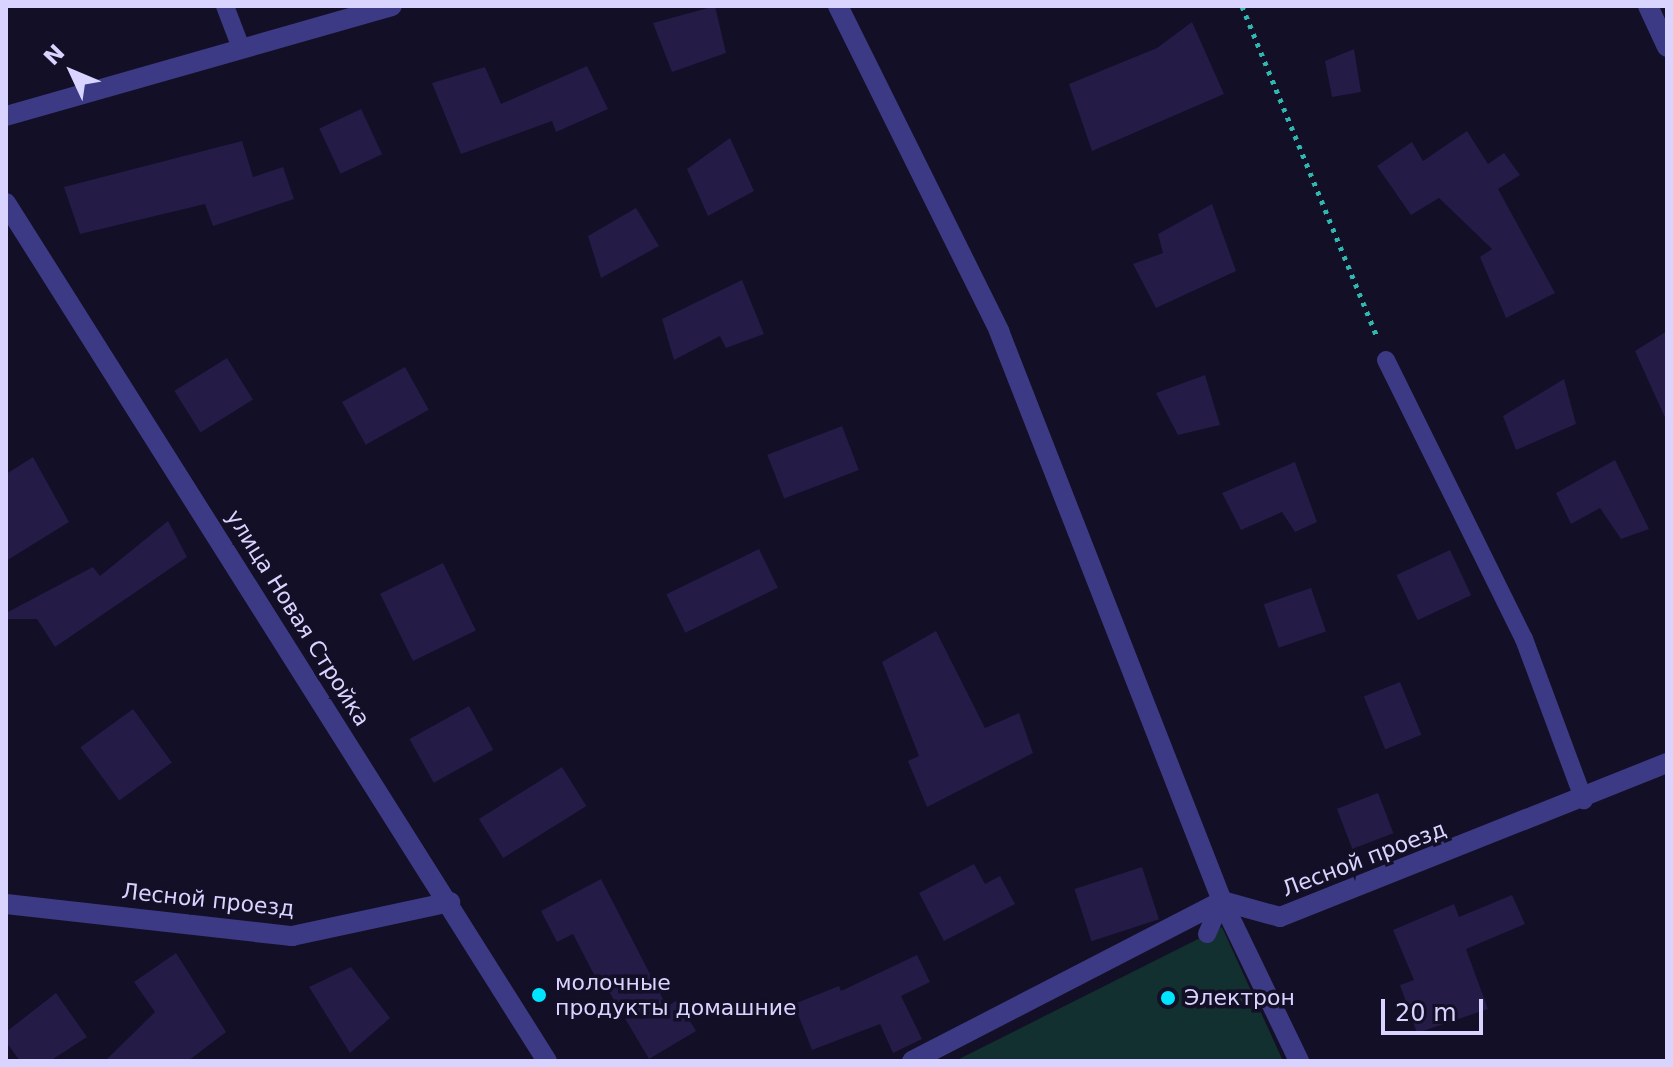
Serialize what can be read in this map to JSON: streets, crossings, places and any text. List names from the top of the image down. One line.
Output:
{"streets":{"street":["улица Новая Стройка","Лесной проезд"]},"crossings":[["улица Новая Стройка","Лесной проезд"]],"places":["молочные продукты домашние","Электрон"],"scale_bar":"20 m","north":"top left"}
